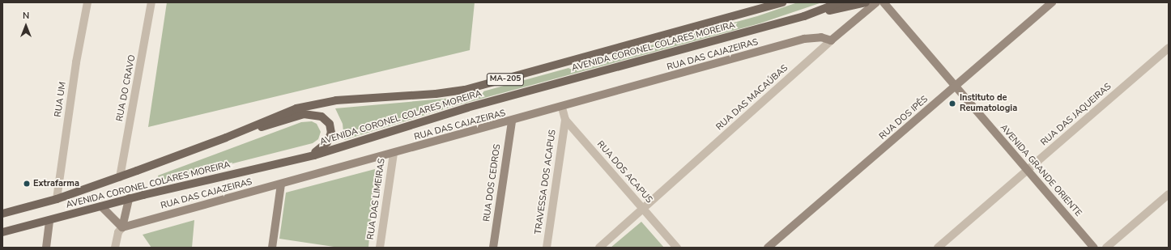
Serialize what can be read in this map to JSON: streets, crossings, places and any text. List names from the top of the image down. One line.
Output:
{"streets":{"main road":["AVENIDA CORONEL COLARES MOREIRA","MA-205"],"street":["RUA DAS CAJAZEIRAS","RUA DO CRAVO","RUA DAS MACAÚBAS","RUA UM","RUA DAS JAQUEIRAS","RUA DOS IPÊS","AVENIDA GRANDE ORIENTE","RUA DOS ACAPUS","TRAVESSA DOS ACAPUS","RUA DOS CEDROS","RUA DAS LIMEIRAS"]},"crossings":[["AVENIDA CORONEL COLARES MOREIRA","RUA DO CRAVO"],["AVENIDA CORONEL COLARES MOREIRA","RUA UM"],["RUA DAS CAJAZEIRAS","RUA DAS MACAÚBAS"],["RUA DAS CAJAZEIRAS","RUA DOS ACAPUS"],["RUA DAS CAJAZEIRAS","RUA DOS CEDROS"],["RUA DAS CAJAZEIRAS","RUA DAS LIMEIRAS"],["RUA DAS MACAÚBAS","RUA DOS ACAPUS"],["RUA DAS JAQUEIRAS","AVENIDA GRANDE ORIENTE"],["RUA DOS IPÊS","AVENIDA GRANDE ORIENTE"],["RUA DOS ACAPUS","TRAVESSA DOS ACAPUS"]],"places":["Instituto de Reumatologia","Extrafarma"],"north":"top"}
